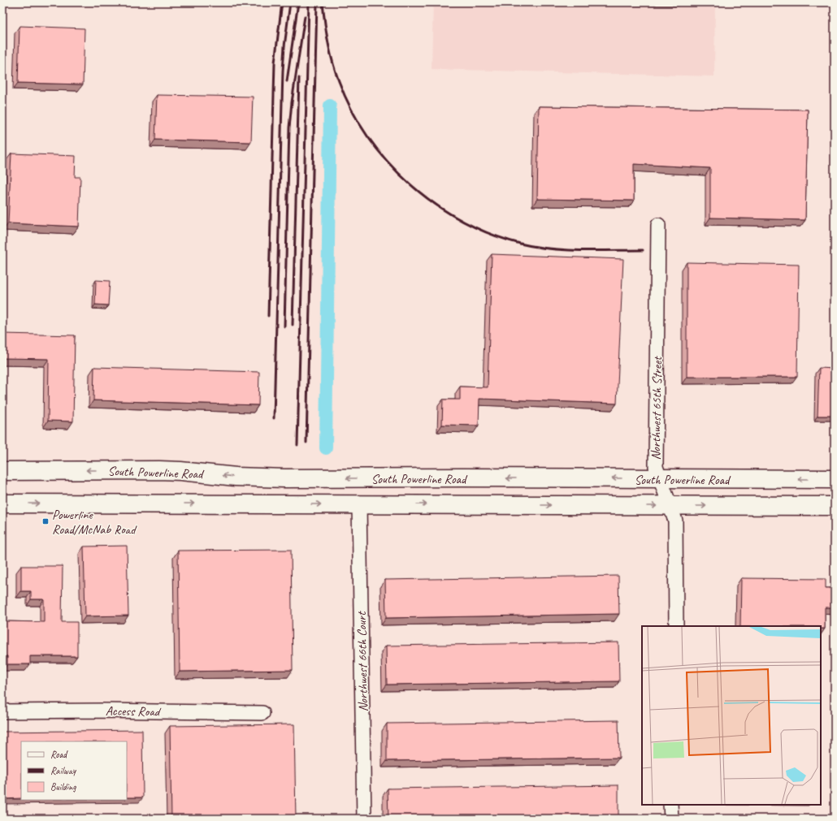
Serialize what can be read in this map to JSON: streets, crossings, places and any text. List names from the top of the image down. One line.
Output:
{"streets":{"main road":["South Powerline Road"],"street":["Northwest 65th Street","Northwest 66th Court","Access Road"]},"crossings":[["Northwest 65th Street","South Powerline Road"],["South Powerline Road","Northwest 66th Court"]],"places":{"transit":["Powerline Road/McNab Road"]},"legend":["Road","Railway","Building"]}
